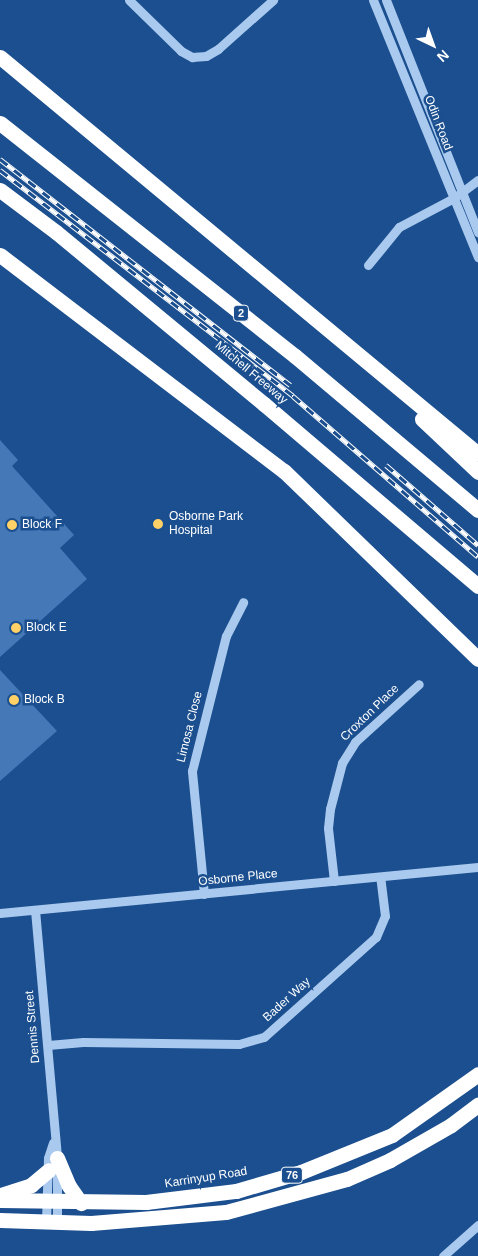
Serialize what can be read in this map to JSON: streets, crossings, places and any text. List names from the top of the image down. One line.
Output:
{"streets":{"highway":["2","Mitchell Freeway","76","Karrinyup Road"],"street":["Odin Road","Croxton Place","Limosa Close","Osborne Place","Bader Way","Dennis Street"]},"crossings":[["Croxton Place","Osborne Place"],["Limosa Close","Osborne Place"],["Osborne Place","Bader Way"],["Osborne Place","Dennis Street"],["Bader Way","Dennis Street"],["Dennis Street","76"],["Dennis Street","Karrinyup Road"]],"places":["Osborne Park Hospital","Block F","Block E","Block B"],"north":"bottom right"}
